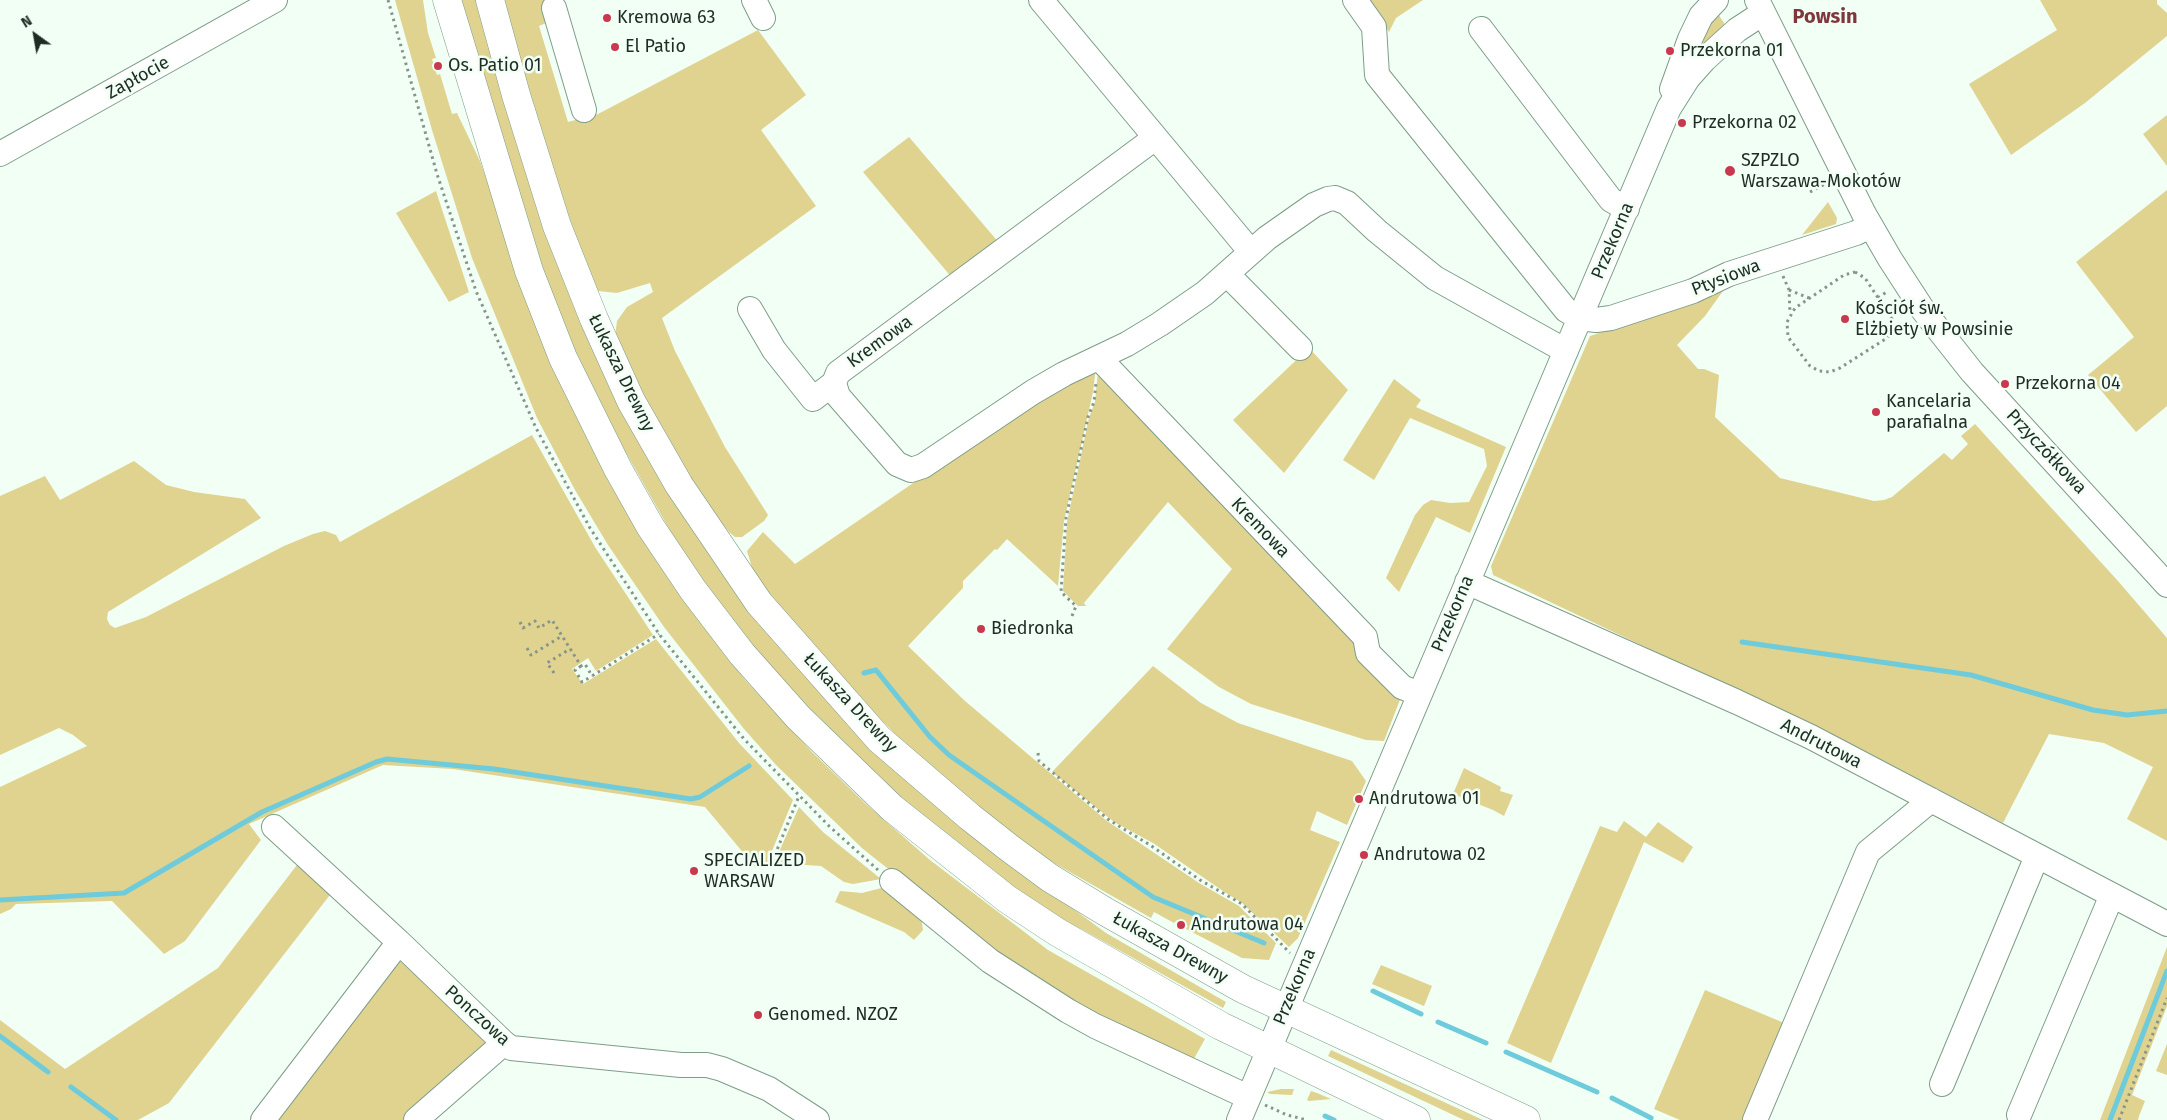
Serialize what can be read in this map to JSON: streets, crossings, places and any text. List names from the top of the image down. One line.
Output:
{"streets":{"main road":["Łukasza Drewny"],"street":["Zapłocie","Przekorna","Ptysiowa","Kremowa","Przyczółkowa","Andrutowa","Ponczowa"]},"crossings":[["Przekorna","Ptysiowa"],["Przekorna","Kremowa"],["Przekorna","Łukasza Drewny"],["Przekorna","Przyczółkowa"],["Przekorna","Andrutowa"],["Ptysiowa","Przyczółkowa"]],"districts":["Powsin"],"places":["Kremowa 63","El Patio","Przekorna 01","Os. Patio 01","Przekorna 02","SZPZLO Warszawa-Mokotów","Kościół św. Elżbiety w Powsinie","Przekorna 04","Kancelaria parafialna","Biedronka","Andrutowa 01","Andrutowa 02","SPECIALIZED WARSAW","Andrutowa 04","Genomed. NZOZ"],"north":"top left"}
